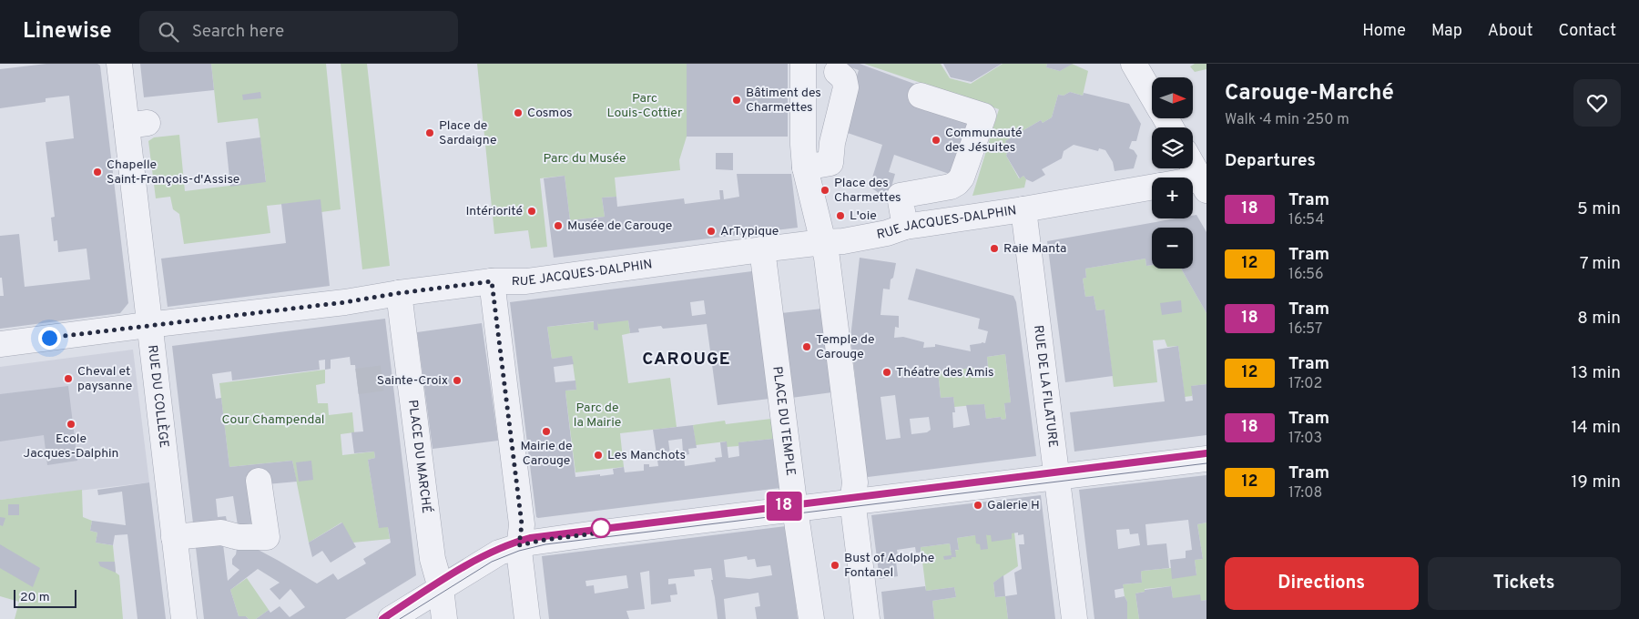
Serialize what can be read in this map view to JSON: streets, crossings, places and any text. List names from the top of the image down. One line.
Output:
{"streets":{"street":["RUE JACQUES-DALPHIN","RUE DE LA FILATURE","RUE DU COLLÈGE","PLACE DU TEMPLE","PLACE DU MARCHÉ"]},"crossings":[["RUE JACQUES-DALPHIN","RUE DE LA FILATURE"],["RUE JACQUES-DALPHIN","RUE DU COLLÈGE"],["RUE JACQUES-DALPHIN","PLACE DU TEMPLE"],["RUE JACQUES-DALPHIN","PLACE DU MARCHÉ"]],"districts":["CAROUGE"],"parks":["Parc Louis-Cottier","Parc du Musée","Parc de la Mairie","Cour Champendal"],"places":["Bâtiment des Charmettes","Cosmos","Place de Sardaigne","Communauté des Jésuites","Chapelle Saint-François-d'Assise","Place des Charmettes","Intériorité","L'oie","Musée de Carouge","ArTypique","Raie Manta","Temple de Carouge","Théatre des Amis","Cheval et paysanne","Sainte-Croix","Ecole Jacques-Dalphin","Mairie de Carouge","Les Manchots","Galerie H","Bust of Adolphe Fontanel"],"lines":["tram line 18"],"scale_bar":"20 m","north":"right","page":{"header":"Linewise","search":"Search here","nav":["Home","Map","About","Contact"],"on_map":"18","heading":[["Carouge-Marché","Walk · 4 min · 250 m"],"Departures"],"map_buttons":["+","−"],"list":[{"mark":"18","name":"Tram","note":"16:54","value":"5 min"},{"mark":"12","name":"Tram","note":"16:56","value":"7 min"},{"mark":"18","name":"Tram","note":"16:57","value":"8 min"},{"mark":"12","name":"Tram","note":"17:02","value":"13 min"},{"mark":"18","name":"Tram","note":"17:03","value":"14 min"},{"mark":"12","name":"Tram","note":"17:08","value":"19 min"}],"buttons":["Directions","Tickets"],"scale":"20 m"}}
